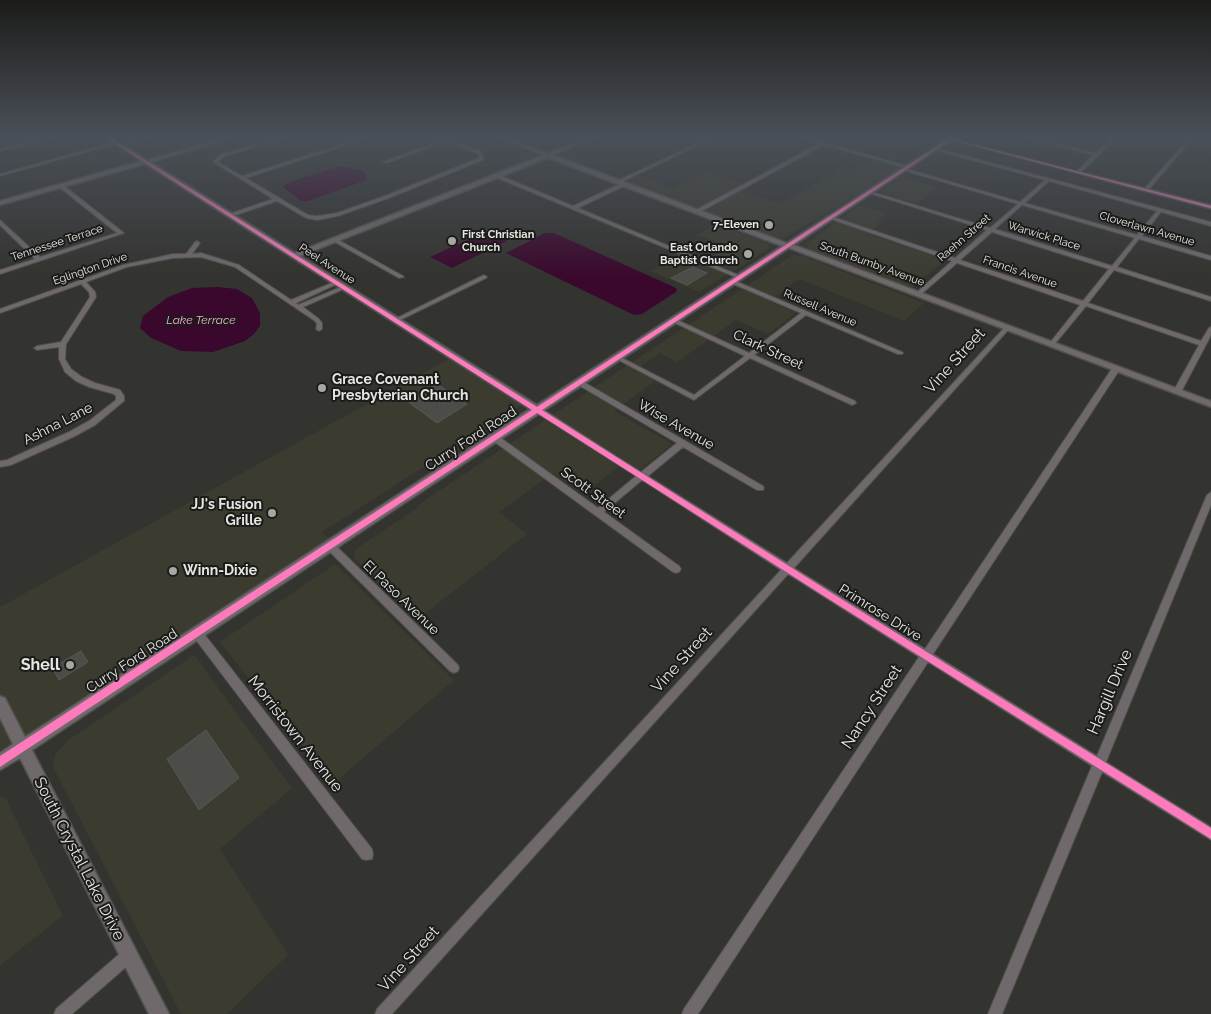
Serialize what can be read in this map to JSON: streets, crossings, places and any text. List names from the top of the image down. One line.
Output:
{"streets":{"street":["Cloverlawn Avenue","Warwick Place","Raehn Street","Tennessee Terrace","Peel Avenue","South Bumby Avenue","Eglington Drive","Francis Avenue","Russell Avenue","Clark Street","Vine Street","Ashna Lane","Wise Avenue","Curry Ford Road","Scott Street","El Paso Avenue","Primrose Drive","Hargill Drive","Nancy Street","Morristown Avenue","South Crystal Lake Drive"]},"crossings":[["Cloverlawn Avenue","Raehn Street"],["Warwick Place","Raehn Street"],["Warwick Place","Curry Ford Road"],["Raehn Street","South Bumby Avenue"],["Raehn Street","Francis Avenue"],["Peel Avenue","Curry Ford Road"],["Peel Avenue","Primrose Drive"],["South Bumby Avenue","Vine Street"],["South Bumby Avenue","Curry Ford Road"],["South Bumby Avenue","Nancy Street"],["Francis Avenue","Curry Ford Road"],["Russell Avenue","Curry Ford Road"],["Clark Street","Curry Ford Road"],["Vine Street","Primrose Drive"],["Wise Avenue","Curry Ford Road"],["Curry Ford Road","Scott Street"],["Curry Ford Road","El Paso Avenue"],["Curry Ford Road","Primrose Drive"],["Curry Ford Road","Morristown Avenue"],["Curry Ford Road","South Crystal Lake Drive"],["Primrose Drive","Hargill Drive"],["Primrose Drive","Nancy Street"]],"water":["Lake Terrace"],"places":["7-Eleven","First Christian Church","East Orlando Baptist Church","Grace Covenant Presbyterian Church","JJ's Fusion Grille","Winn-Dixie","Shell"]}
